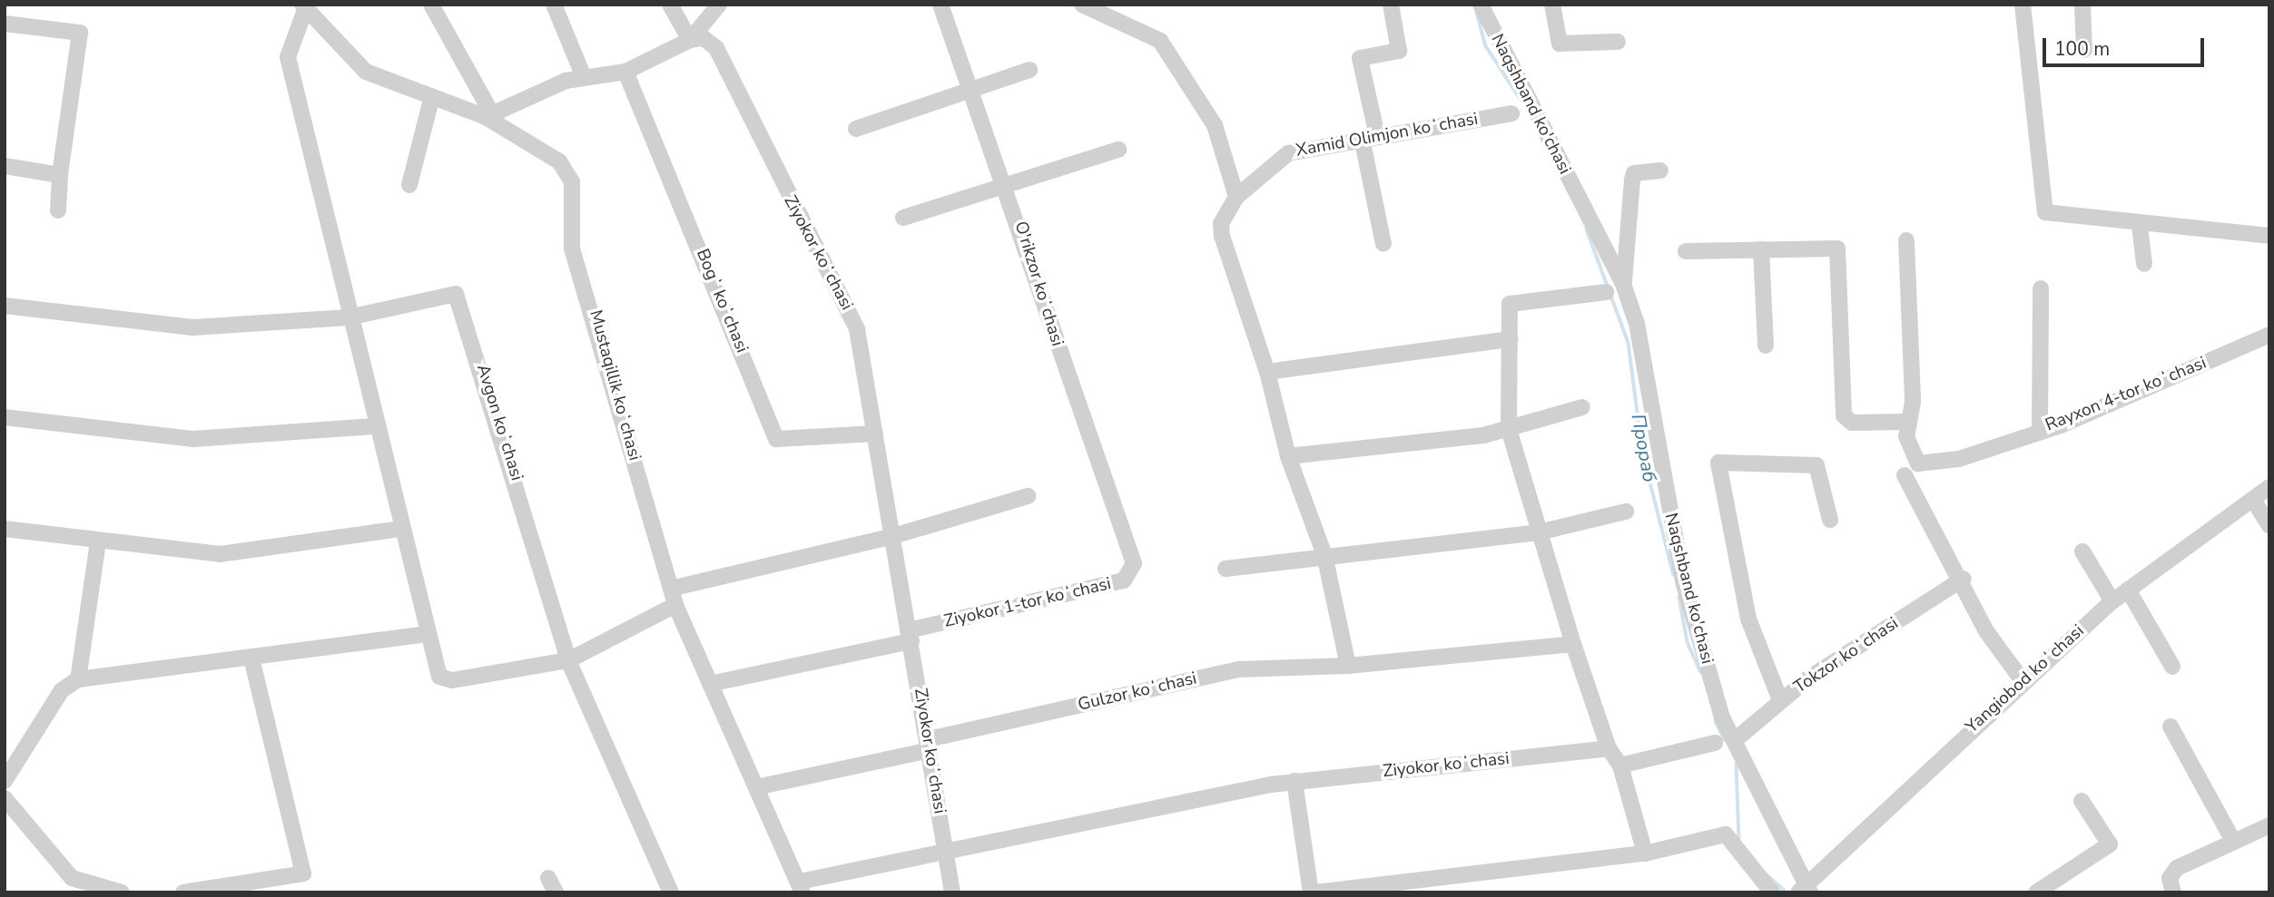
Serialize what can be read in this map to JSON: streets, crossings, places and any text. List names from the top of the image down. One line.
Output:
{"streets":{"street":["Naqshband ko'chasi","Xamid Olimjon koʻchasi","Ziyokor koʻchasi","O'rikzor koʻchasi","Bogʻ koʻchasi","Mustaqillik koʻchasi","Rayxon 4-tor koʻchasi","Avgon koʻchasi","Ziyokor 1-tor koʻchasi","Tokzor koʻchasi","Yangiobod koʻchasi","Gulzor koʻchasi"]},"crossings":[["Naqshband ko'chasi","Tokzor koʻchasi"],["Naqshband ko'chasi","Yangiobod koʻchasi"],["Ziyokor koʻchasi","Bogʻ koʻchasi"],["Ziyokor koʻchasi","Ziyokor 1-tor koʻchasi"],["Ziyokor koʻchasi","Gulzor koʻchasi"],["O'rikzor koʻchasi","Ziyokor 1-tor koʻchasi"],["Mustaqillik koʻchasi","Ziyokor 1-tor koʻchasi"],["Mustaqillik koʻchasi","Gulzor koʻchasi"]],"water":["Прораб"],"scale_bar":"100 m"}
